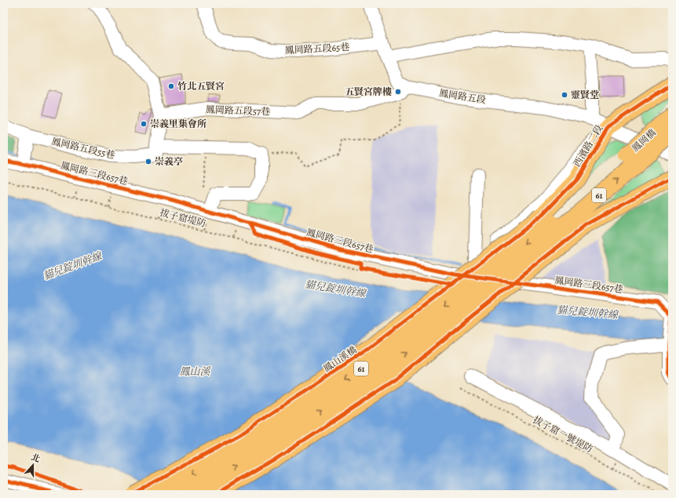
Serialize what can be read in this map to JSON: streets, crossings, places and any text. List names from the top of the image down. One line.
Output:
{"streets":{"highway":["鳳岡橋","61","鳳山溪橋"],"main road":["西濱路二段"],"street":["鳳岡路五段65巷","鳳岡路五段","鳳岡路五段57巷","鳳岡路五段55巷","鳳岡路三段657巷"],"path":["拔子窟堤防","拔子窟一號堤防"]},"crossings":[["鳳岡路五段","鳳岡路五段57巷"],["鳳岡路五段","西濱路二段"],["鳳岡橋","西濱路二段"],["鳳岡橋","61"],["鳳岡橋","鳳山溪橋"],["西濱路二段","鳳岡路三段657巷"],["西濱路二段","61"],["西濱路二段","鳳山溪橋"],["61","鳳山溪橋"]],"water":["貓兒錠圳幹線","鳳山溪"],"places":["竹北五賢宮","五賢宮牌樓","靈賢堂","崇義里集會所","崇義亭"],"north":"top"}
